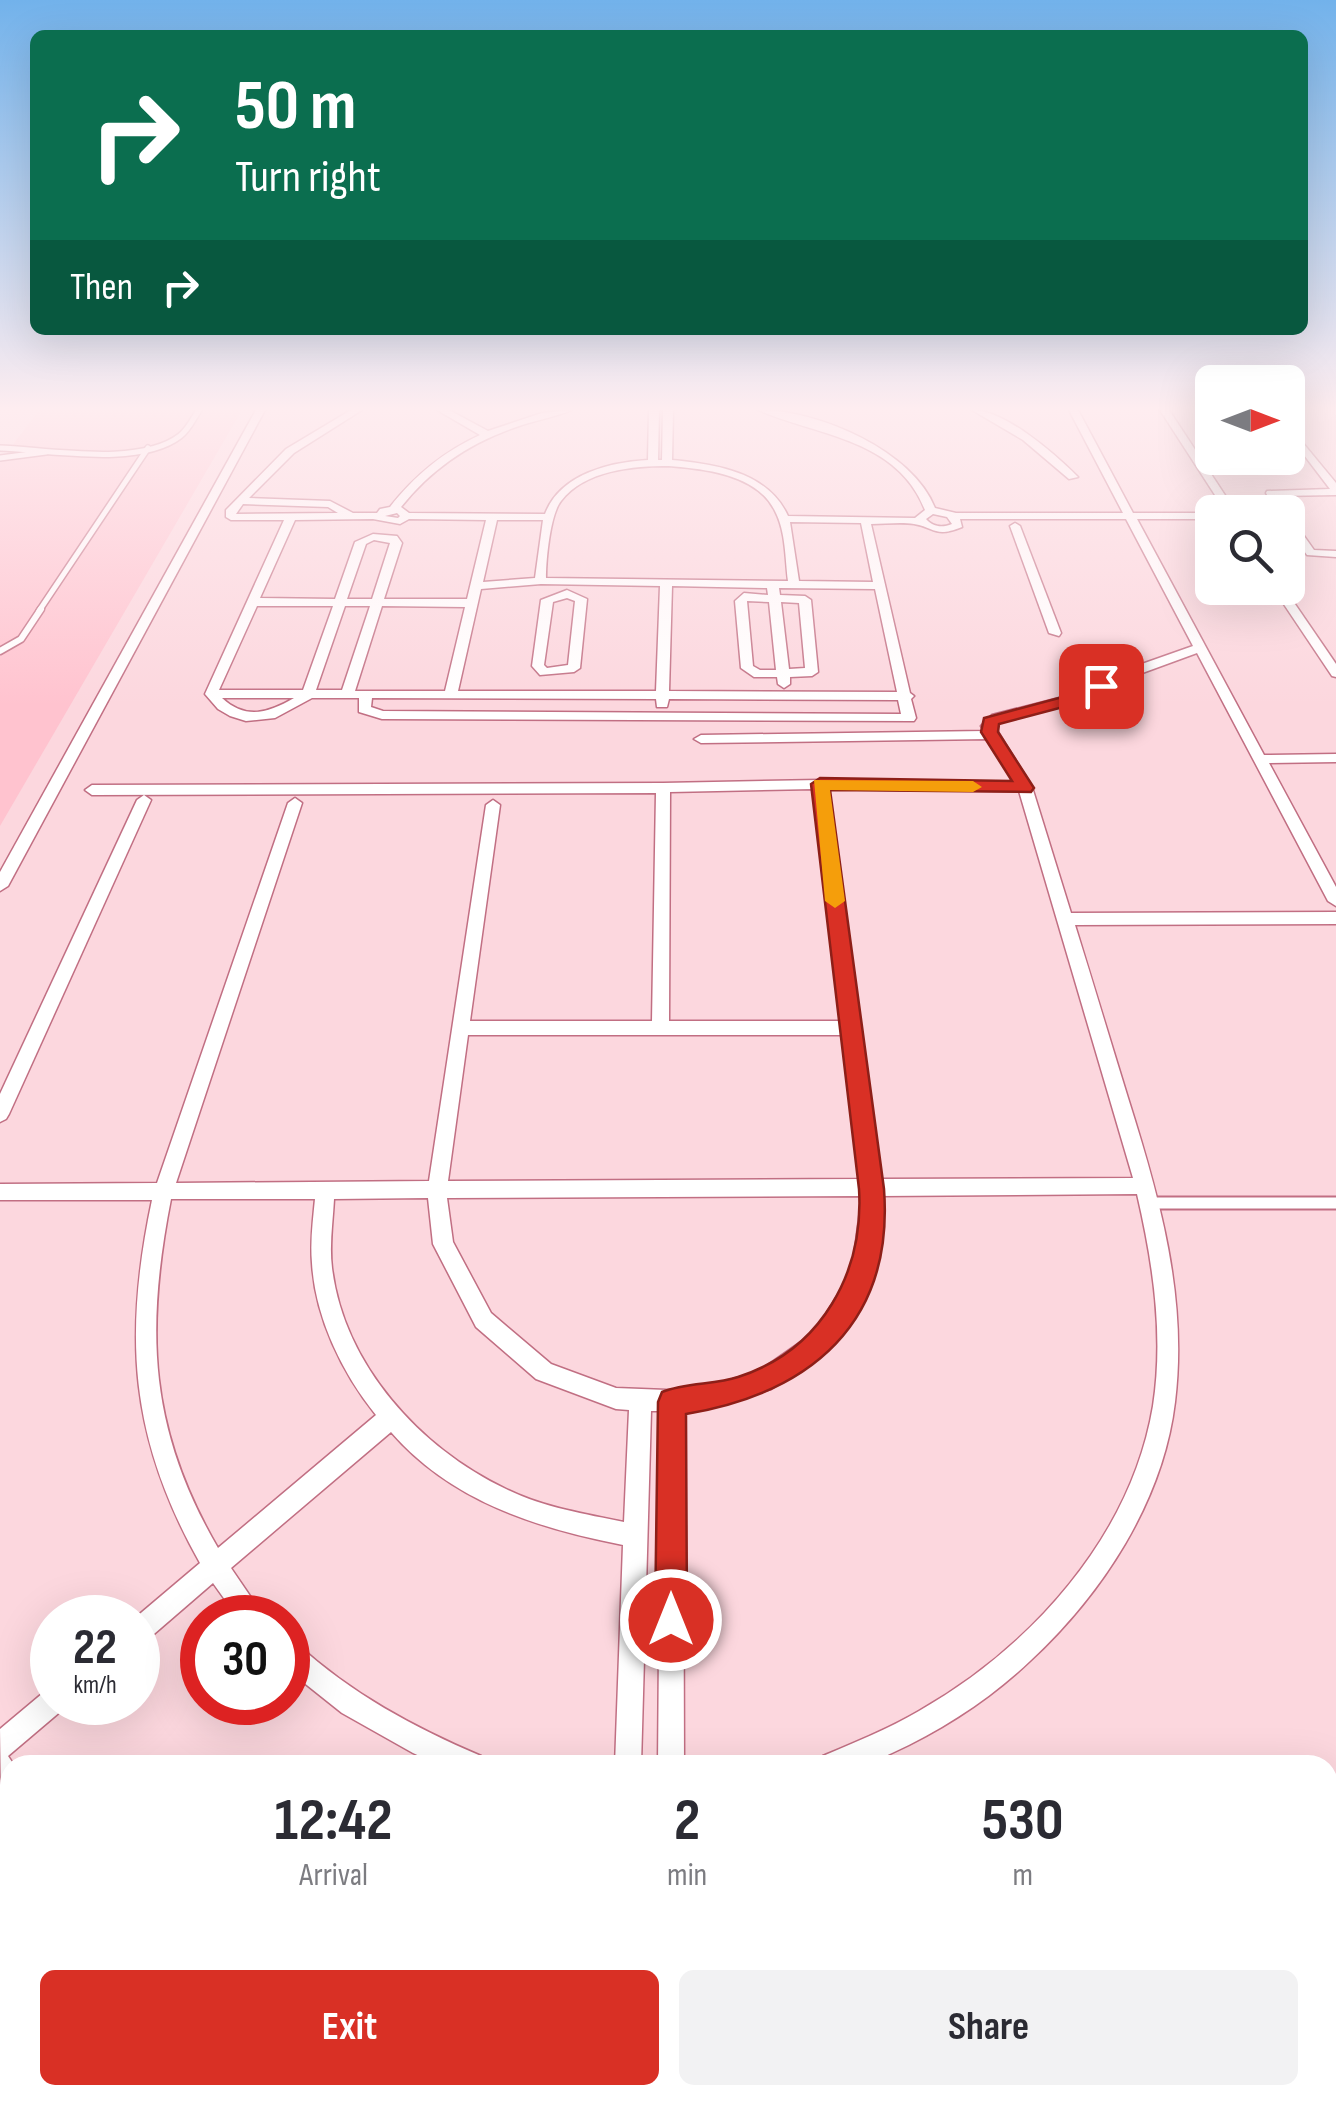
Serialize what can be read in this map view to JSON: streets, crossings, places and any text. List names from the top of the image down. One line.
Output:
{"north":"right","page":{"turn":["50 m","Turn right"],"then":"Then","speed":"22 km/h","limit":"30","eta":["12:42","Arrival","2","min","530","m"],"buttons":["Exit","Share"]}}
